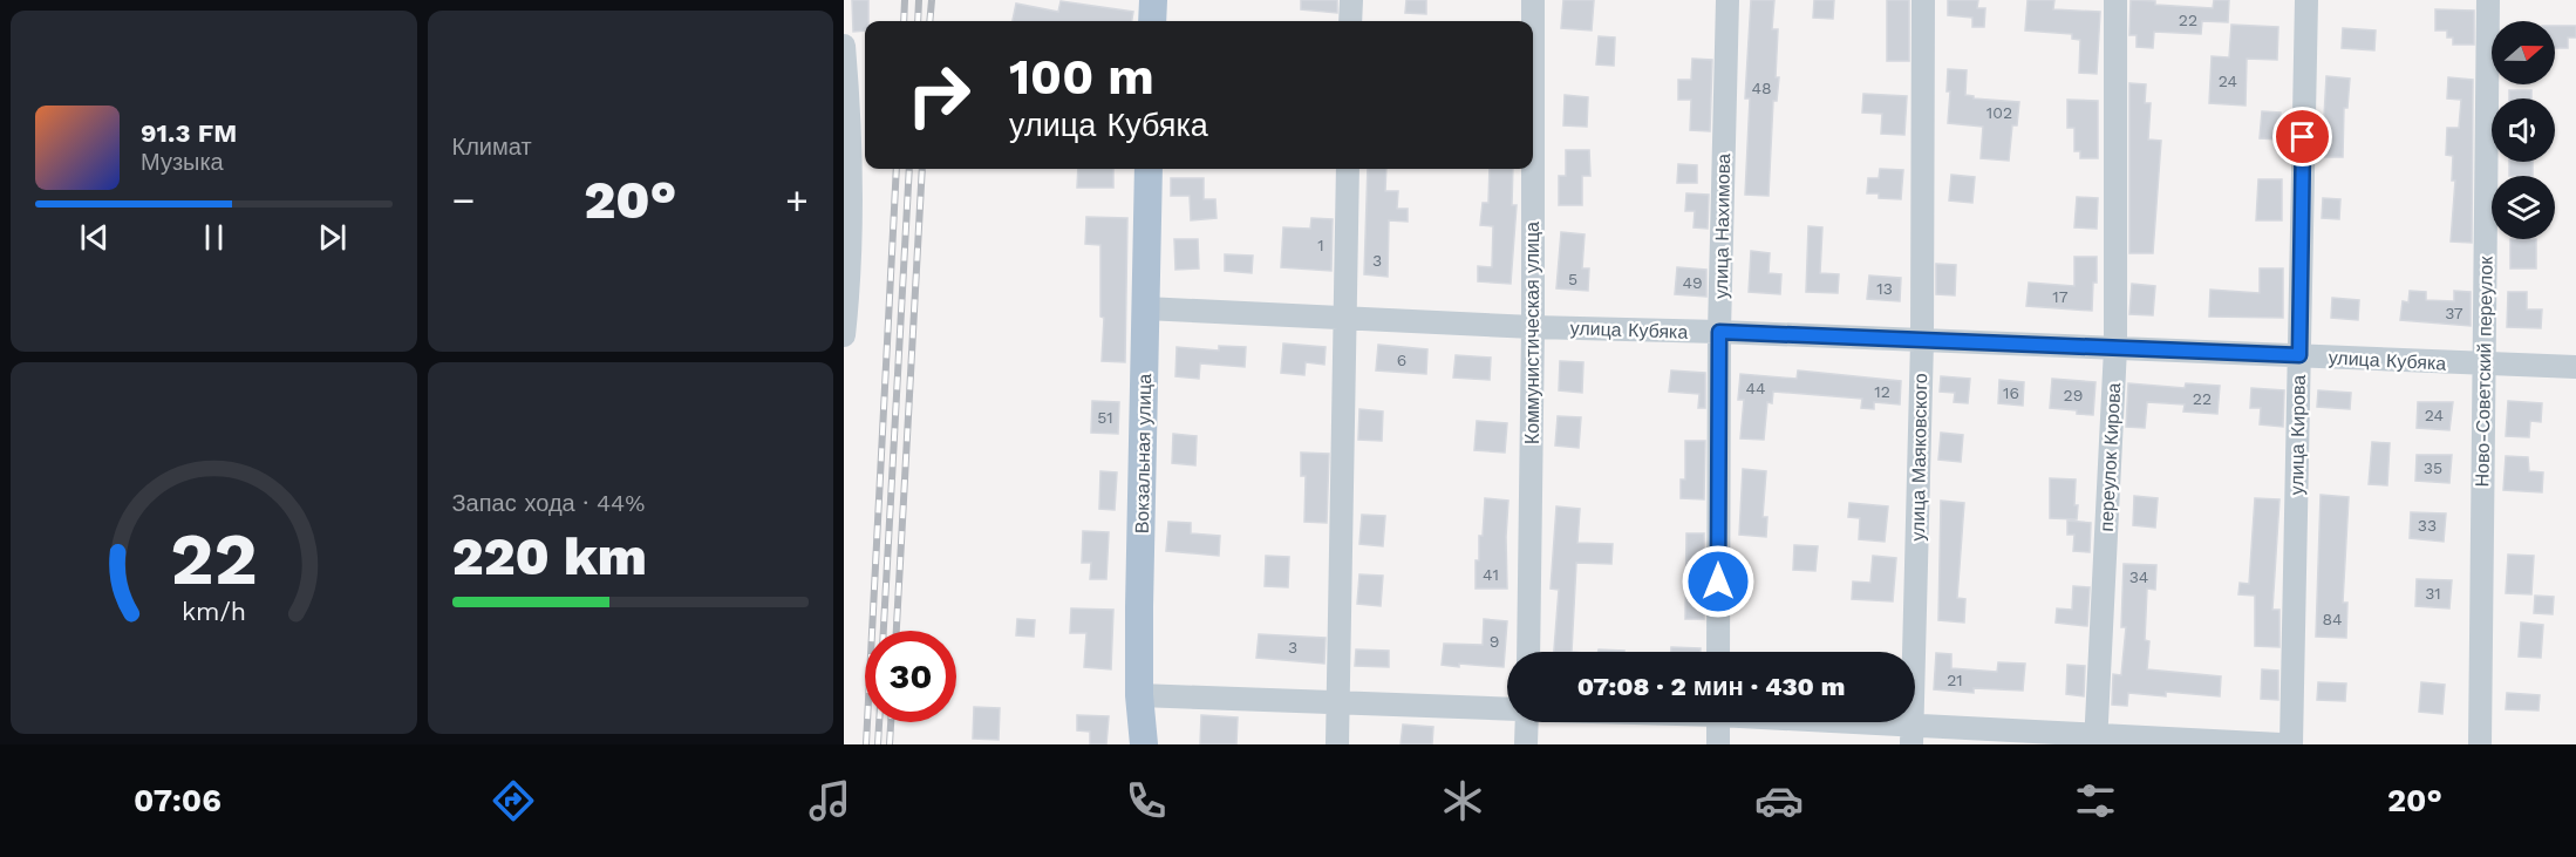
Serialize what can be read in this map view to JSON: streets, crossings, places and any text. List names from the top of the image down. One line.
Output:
{"streets":{"main road":["Вокзальная улица"],"street":["улица Нахимова","улица Кубяка","Коммунистическая улица","Ново-Советский переулок","улица Кирова","улица Маяковского","переулок Кирова"]},"crossings":[["улица Нахимова","улица Кубяка"],["улица Кубяка","Коммунистическая улица"],["улица Кубяка","Ново-Советский переулок"],["улица Кубяка","улица Кирова"],["улица Кубяка","Вокзальная улица"],["улица Кубяка","улица Маяковского"],["улица Кубяка","переулок Кирова"]],"house_numbers":["22","24","48","102","1","3","5","49","13","17","37","6","44","12","16","29","22","24","51","35","33","41","34","31","84","9","3","21"],"north":"right","page":{"tile":["Климат",["Запас хода · 44%","220 km"]],"turn":["100 m","улица Кубяка"],"song":["91.3 FM","Музыка"],"heat":["−","20°","+"],"limit":"30","trip":"07:08 · 2 мин · 430 m","tabs":["07:06","20°"],"gauge":["22","km/h"]}}
